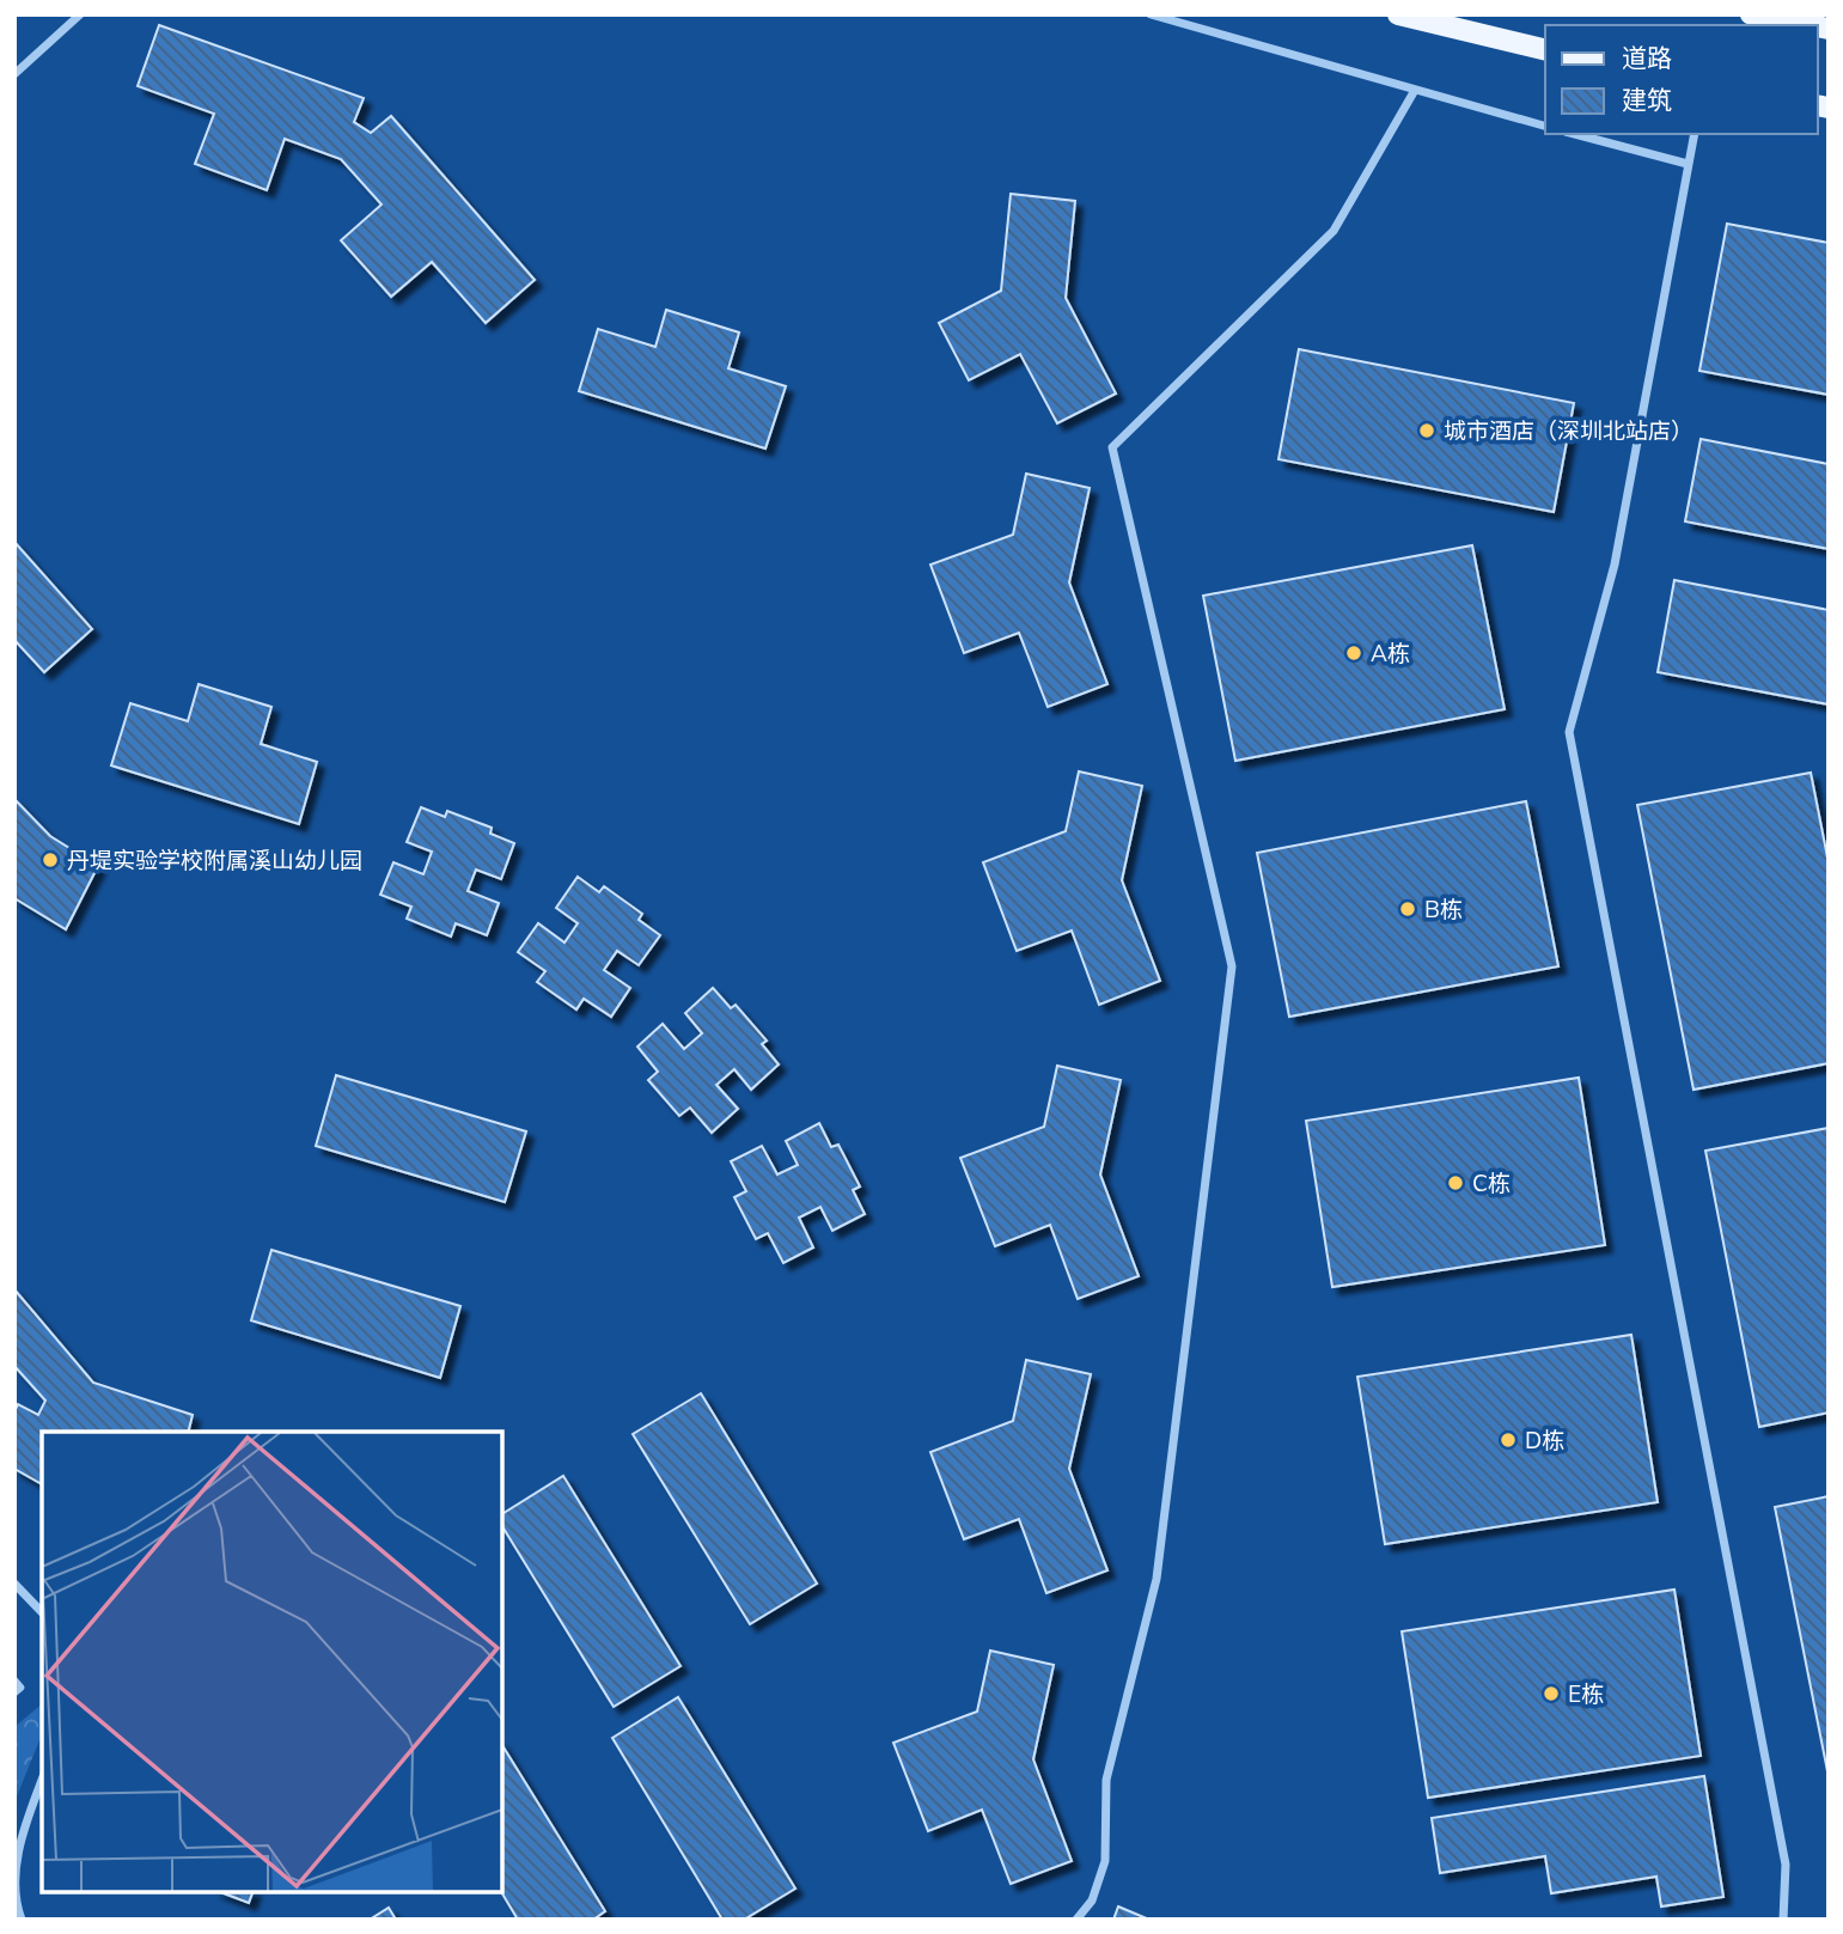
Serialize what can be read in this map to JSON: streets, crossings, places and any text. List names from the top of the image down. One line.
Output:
{"places":["城市酒店（深圳北站店）","A栋","丹堤实验学校附属溪山幼儿园","B栋","C栋","D栋","E栋"],"legend":["道路","建筑"]}
